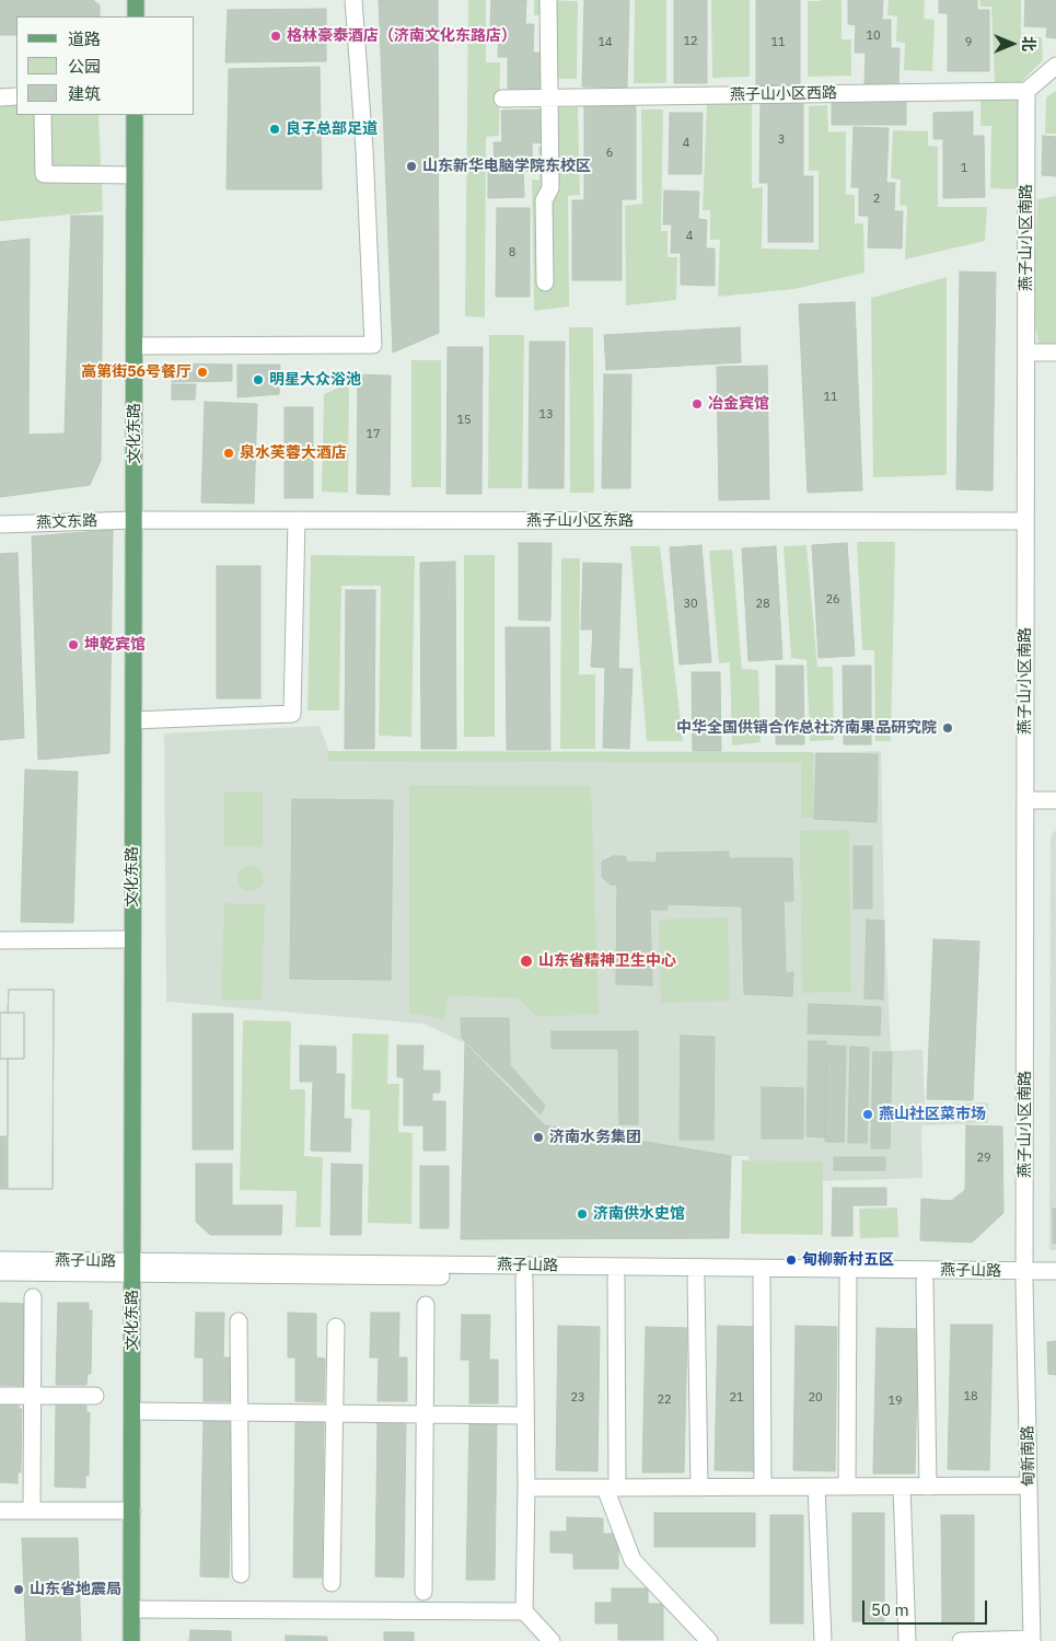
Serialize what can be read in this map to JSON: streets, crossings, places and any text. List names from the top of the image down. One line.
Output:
{"streets":{"main road":["文化东路"],"street":["燕子山小区西路","燕子山小区南路","燕子山小区东路","燕文东路","燕子山路","甸新南路"]},"crossings":[["燕子山小区西路","燕子山小区南路"],["燕子山小区南路","燕子山小区东路"],["燕子山小区南路","燕子山路"],["燕子山小区南路","甸新南路"],["文化东路","燕子山小区东路"],["文化东路","燕文东路"],["文化东路","燕子山路"],["燕子山小区东路","燕文东路"],["燕子山路","甸新南路"]],"places":["格林豪泰酒店（济南文化东路店）","良子总部足道","山东新华电脑学院东校区","高第街56号餐厅","明星大众浴池","冶金宾馆","泉水芙蓉大酒店","坤乾宾馆","中华全国供销合作总社济南果品研究院","山东省精神卫生中心","燕山社区菜市场","济南水务集团","济南供水史馆","甸柳新村五区","山东省地震局"],"house_numbers":["10","12","14","11","9","3","4","6","1","2","4","8","11","13","15","17","26","30","28","29","18","23","21","20","22","19"],"legend":["道路","公园","建筑"],"scale_bar":"50 m","north":"right"}
